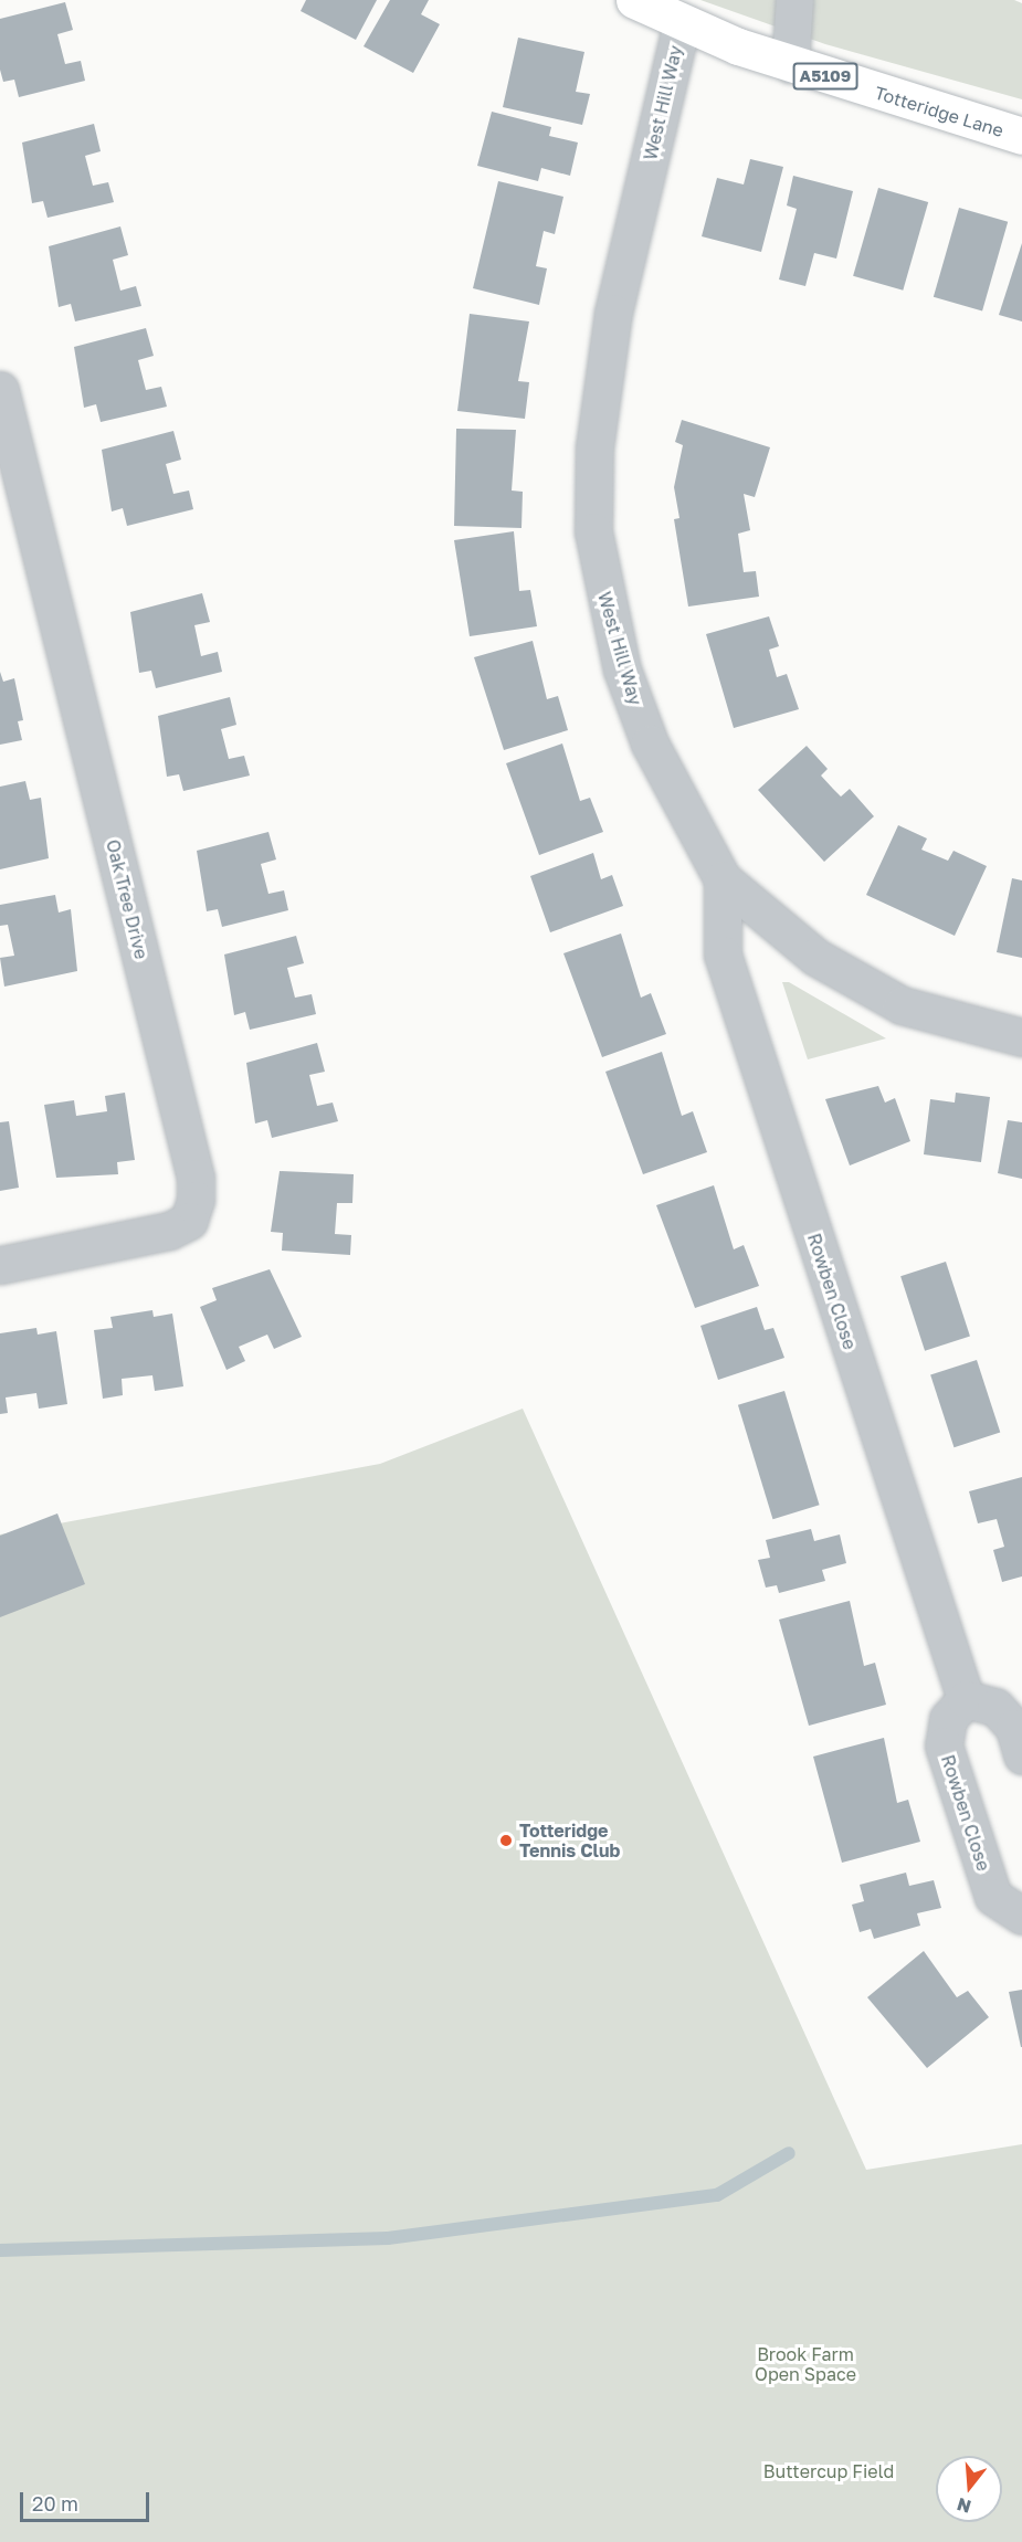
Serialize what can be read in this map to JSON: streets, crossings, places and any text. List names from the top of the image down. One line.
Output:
{"streets":{"main road":["A5109","Totteridge Lane"],"street":["West Hill Way","Oak Tree Drive","Rowben Close"]},"crossings":[["West Hill Way","Totteridge Lane"],["West Hill Way","Rowben Close"]],"parks":["Brook Farm Open Space","Buttercup Field"],"places":["Totteridge Tennis Club"],"scale_bar":"20 m","north":"bottom"}
